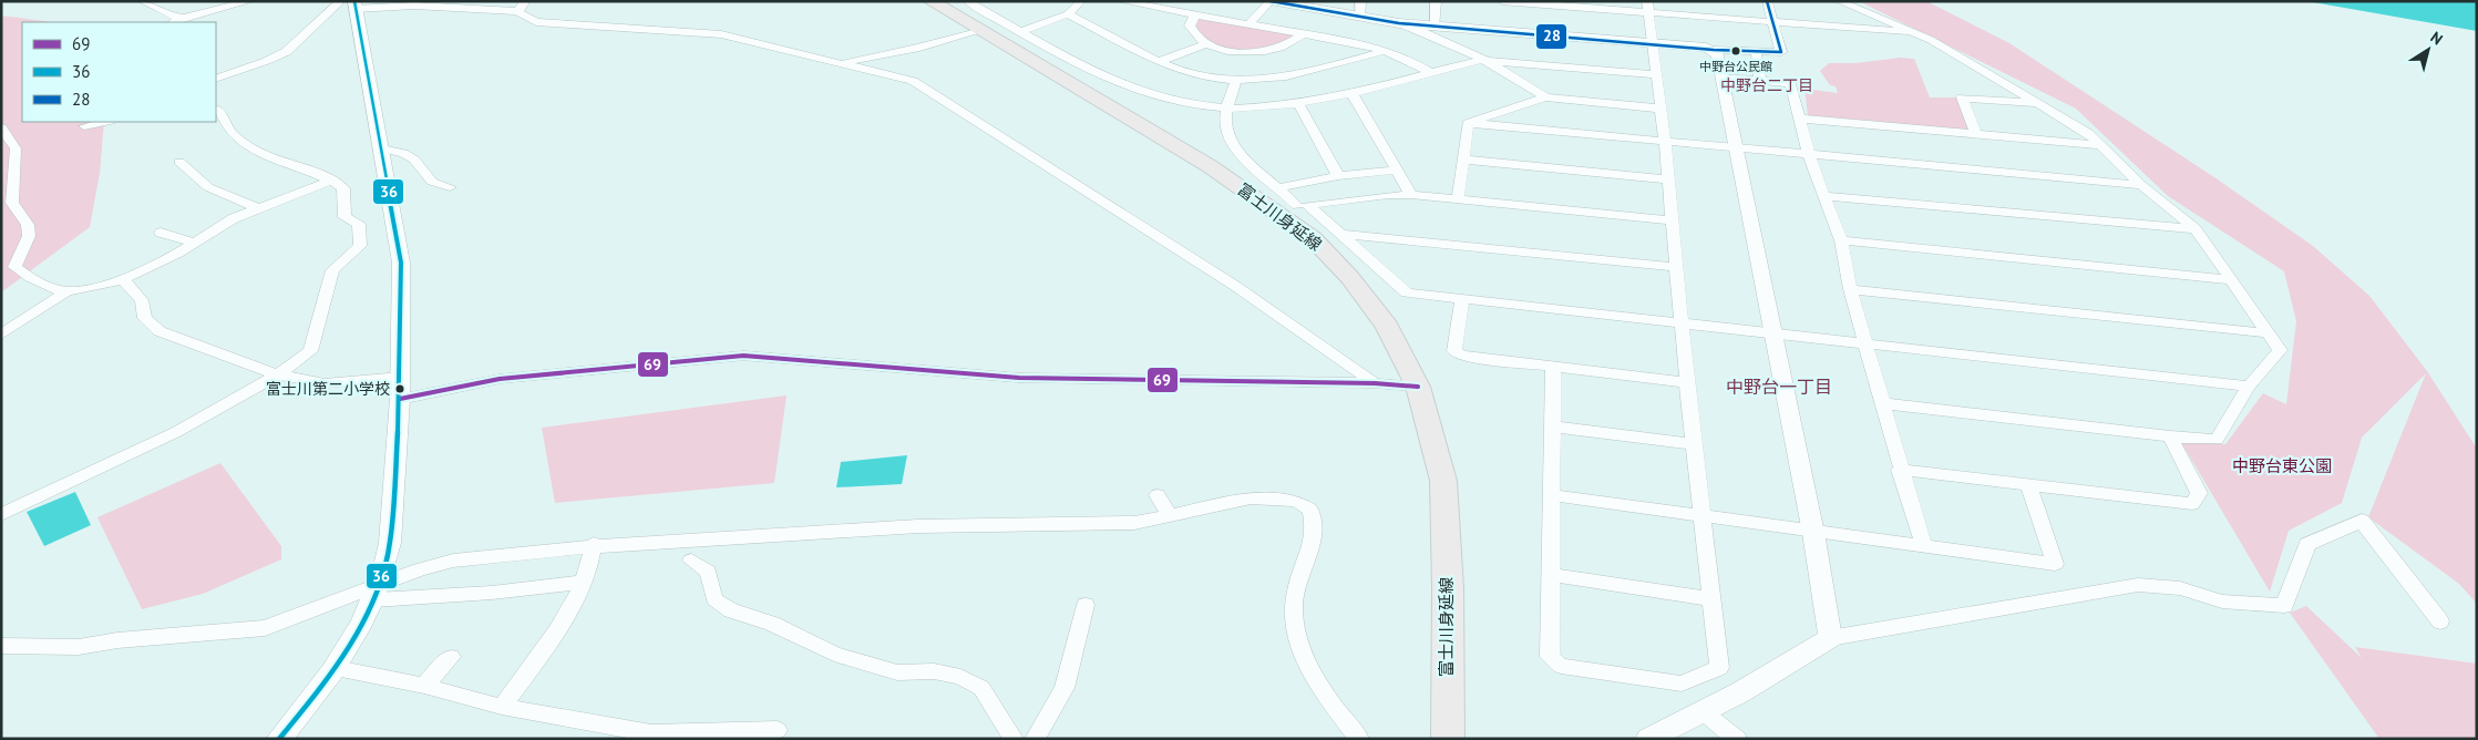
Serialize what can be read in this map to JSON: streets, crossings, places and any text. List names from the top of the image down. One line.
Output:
{"streets":{"main road":["富士川身延線"]},"districts":["中野台二丁目","中野台一丁目"],"parks":["中野台東公園"],"places":["中野台公民館","富士川第二小学校"],"lines":["transit line 36","transit line 28","transit line 69"],"legend":["69","36","28"],"north":"top right"}
